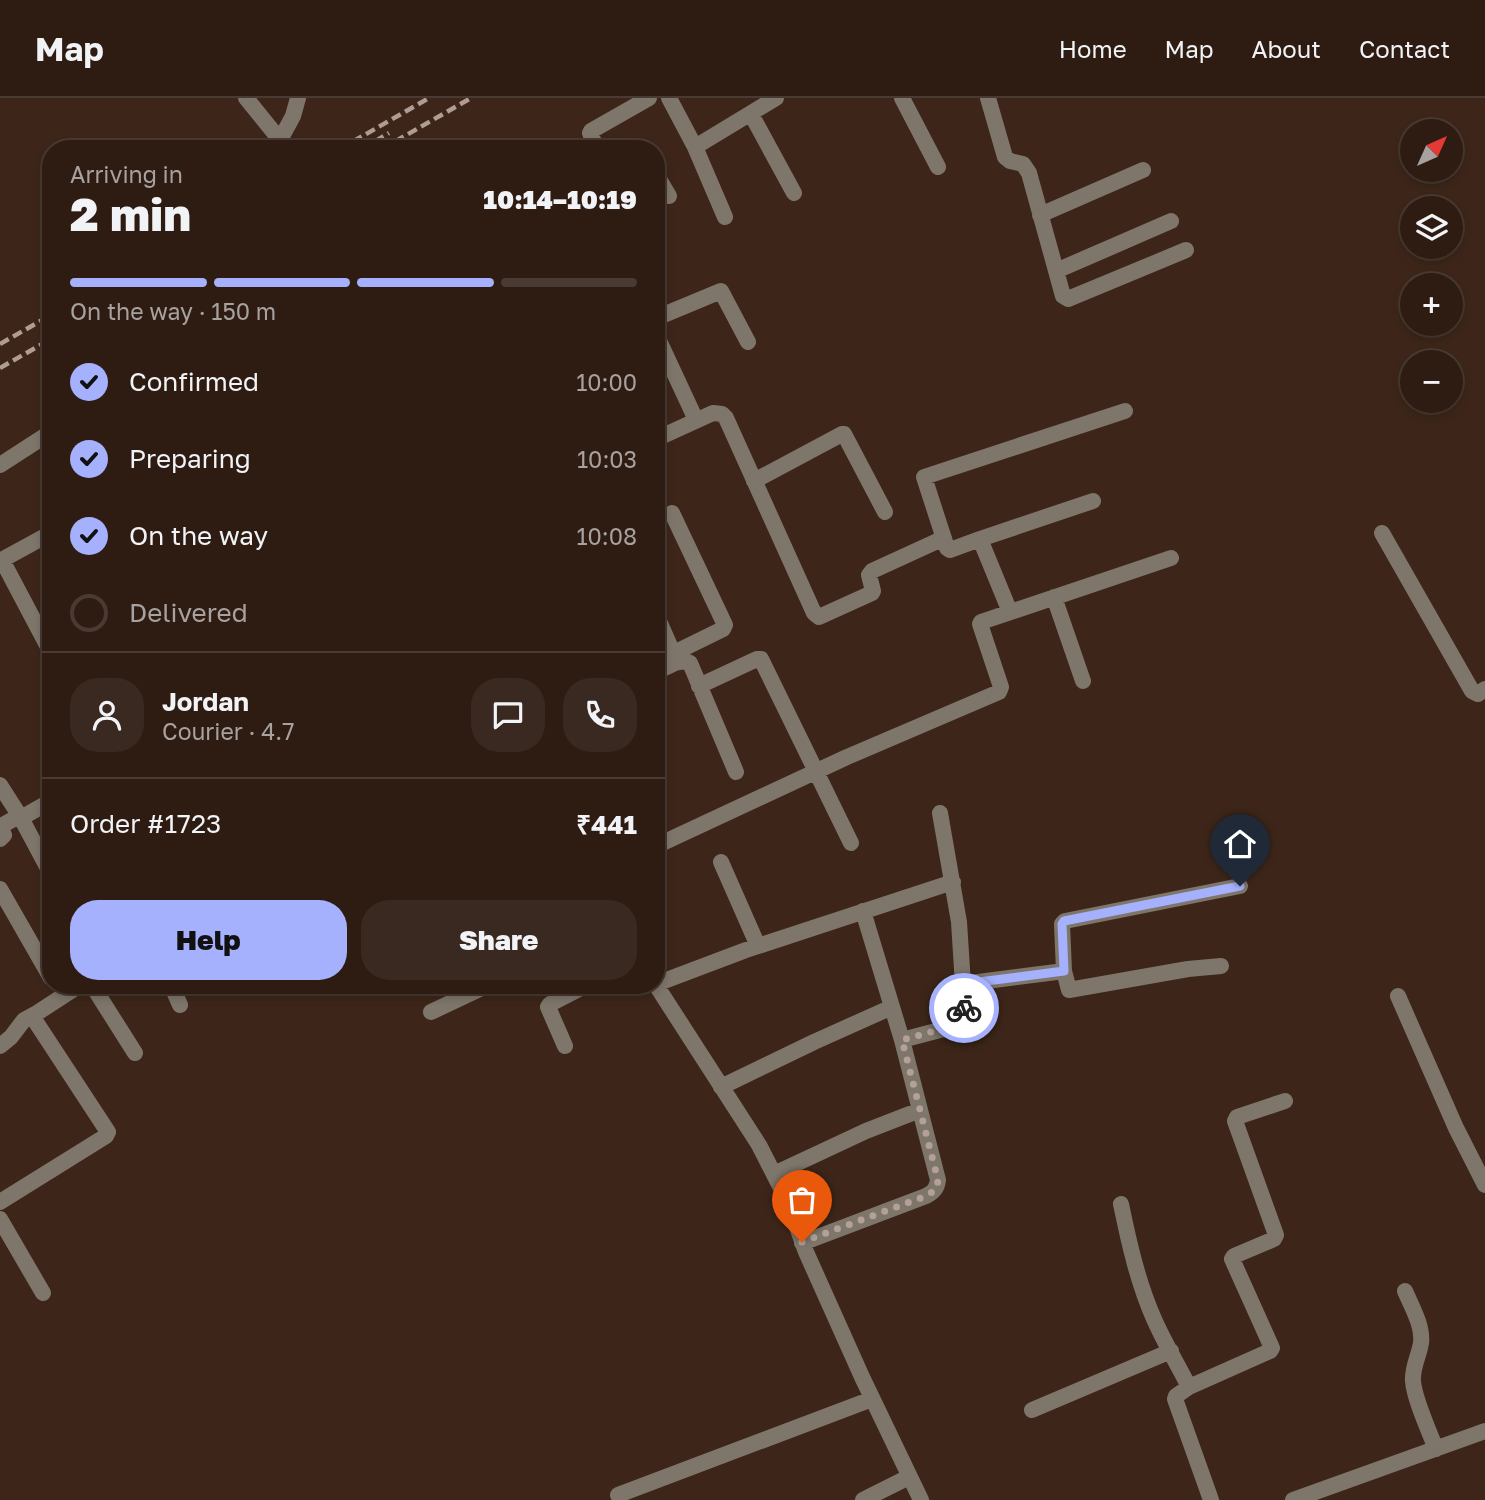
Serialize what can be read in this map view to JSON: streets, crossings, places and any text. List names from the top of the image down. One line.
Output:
{"north":"top right","page":{"header":"Map","nav":["Home","Map","About","Contact"],"map_buttons":["+","−"],"heading":["2 min","Arriving in","10:14–10:19"],"panel":["Jordan","Courier · 4.7","Order #1723","₹441"],"bar":"On the way · 150 m","list":[["Confirmed","10:00"],["Preparing","10:03"],["On the way","10:08"],"Delivered"],"buttons":["Help","Share"]}}
